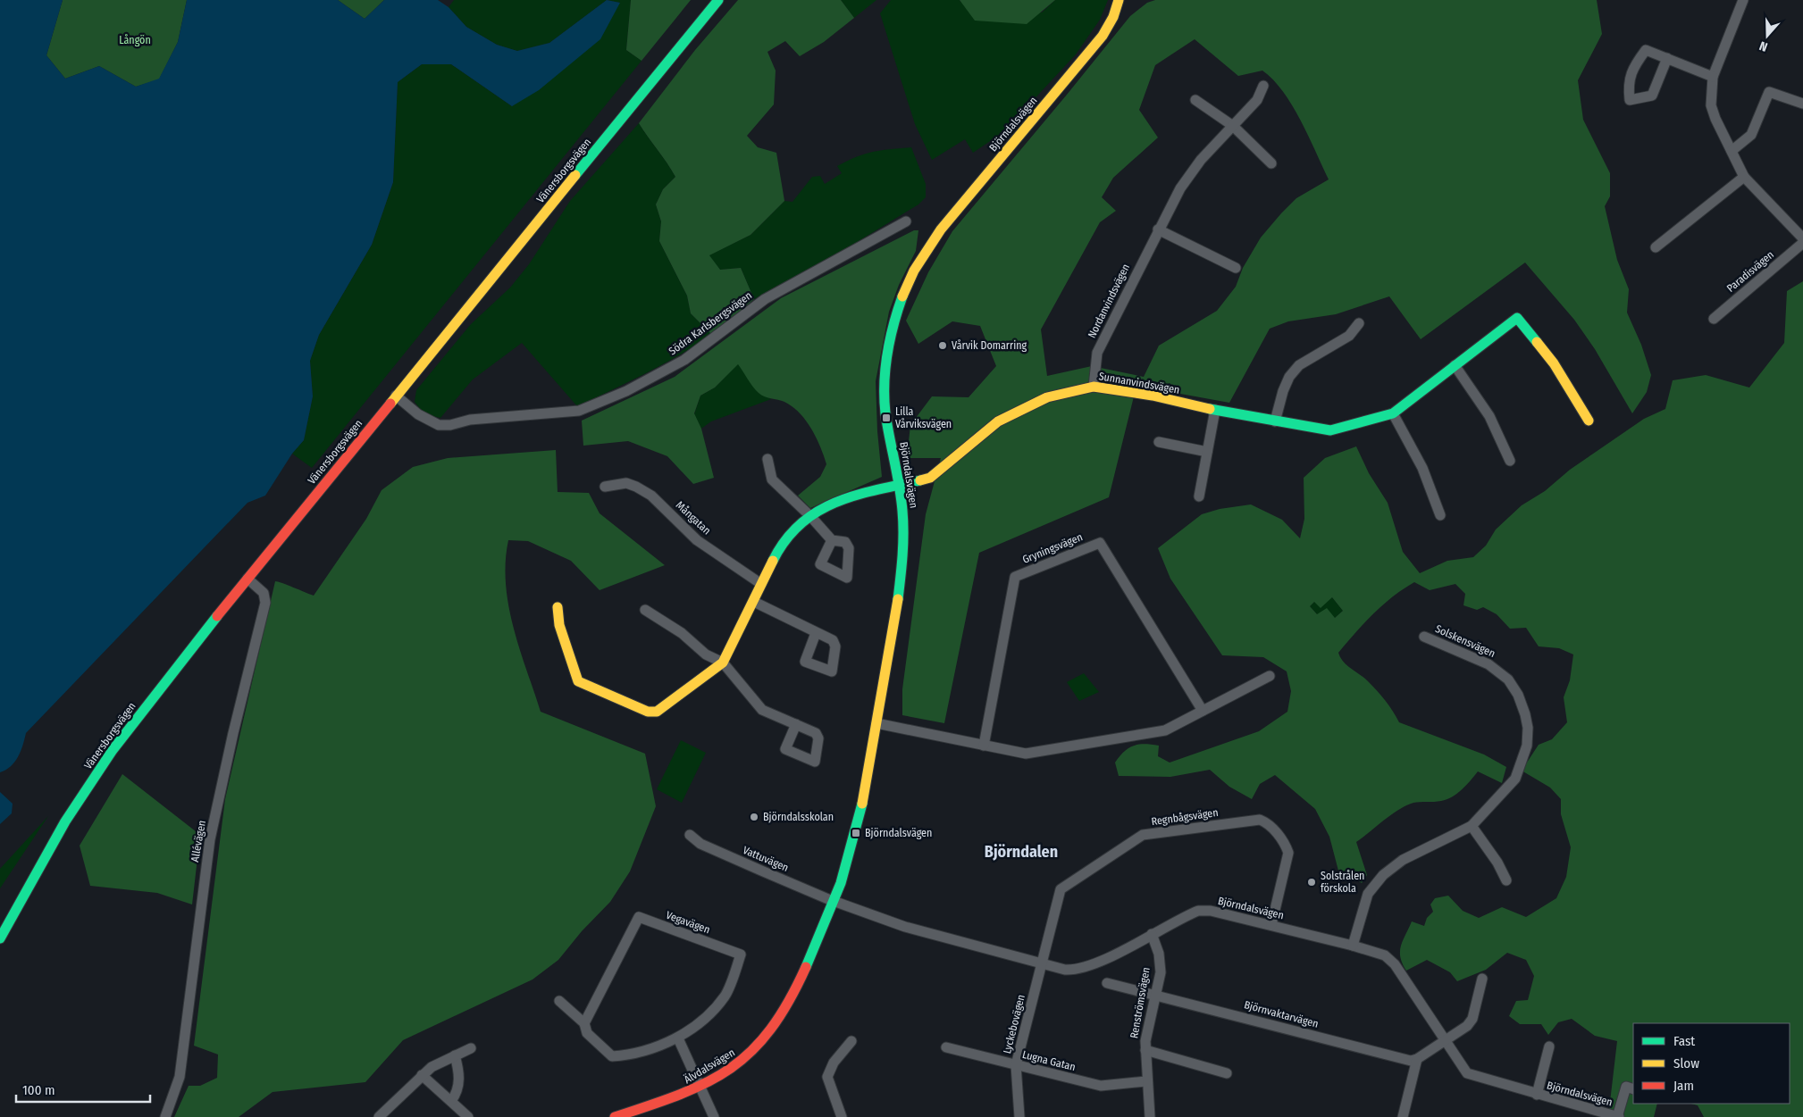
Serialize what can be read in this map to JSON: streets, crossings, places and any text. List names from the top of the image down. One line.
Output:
{"streets":{"street":["Björndalsvägen","Vänersborgsvägen","Paradisvägen","Nordanvindsvägen","Södra Karlsbergsvägen","Sunnanvindsvägen","Mångatan","Gryningsvägen","Solskensvägen","Regnbågsvägen","Allévägen","Vattuvägen","Vegavägen","Renströmsvägen","Björnvaktarvägen","Lyckebovägen","Lugna Gatan","Älvdalsvägen"]},"crossings":[["Björndalsvägen","Sunnanvindsvägen"],["Björndalsvägen","Solskensvägen"],["Björndalsvägen","Regnbågsvägen"],["Björndalsvägen","Vattuvägen"],["Björndalsvägen","Renströmsvägen"],["Björndalsvägen","Lyckebovägen"],["Björndalsvägen","Älvdalsvägen"],["Vänersborgsvägen","Södra Karlsbergsvägen"],["Vänersborgsvägen","Allévägen"],["Nordanvindsvägen","Sunnanvindsvägen"],["Regnbågsvägen","Lyckebovägen"],["Vattuvägen","Älvdalsvägen"],["Renströmsvägen","Björnvaktarvägen"],["Renströmsvägen","Lugna Gatan"],["Lyckebovägen","Lugna Gatan"]],"districts":["Björndalen"],"parks":["Långön"],"places":{"other":["Vårvik Domarring","Björndalsskolan","Solstrålen förskola"],"transit":["Lilla Vårviksvägen","Björndalsvägen"]},"legend":["Fast","Slow","Jam"],"scale_bar":"100 m","north":"bottom"}
